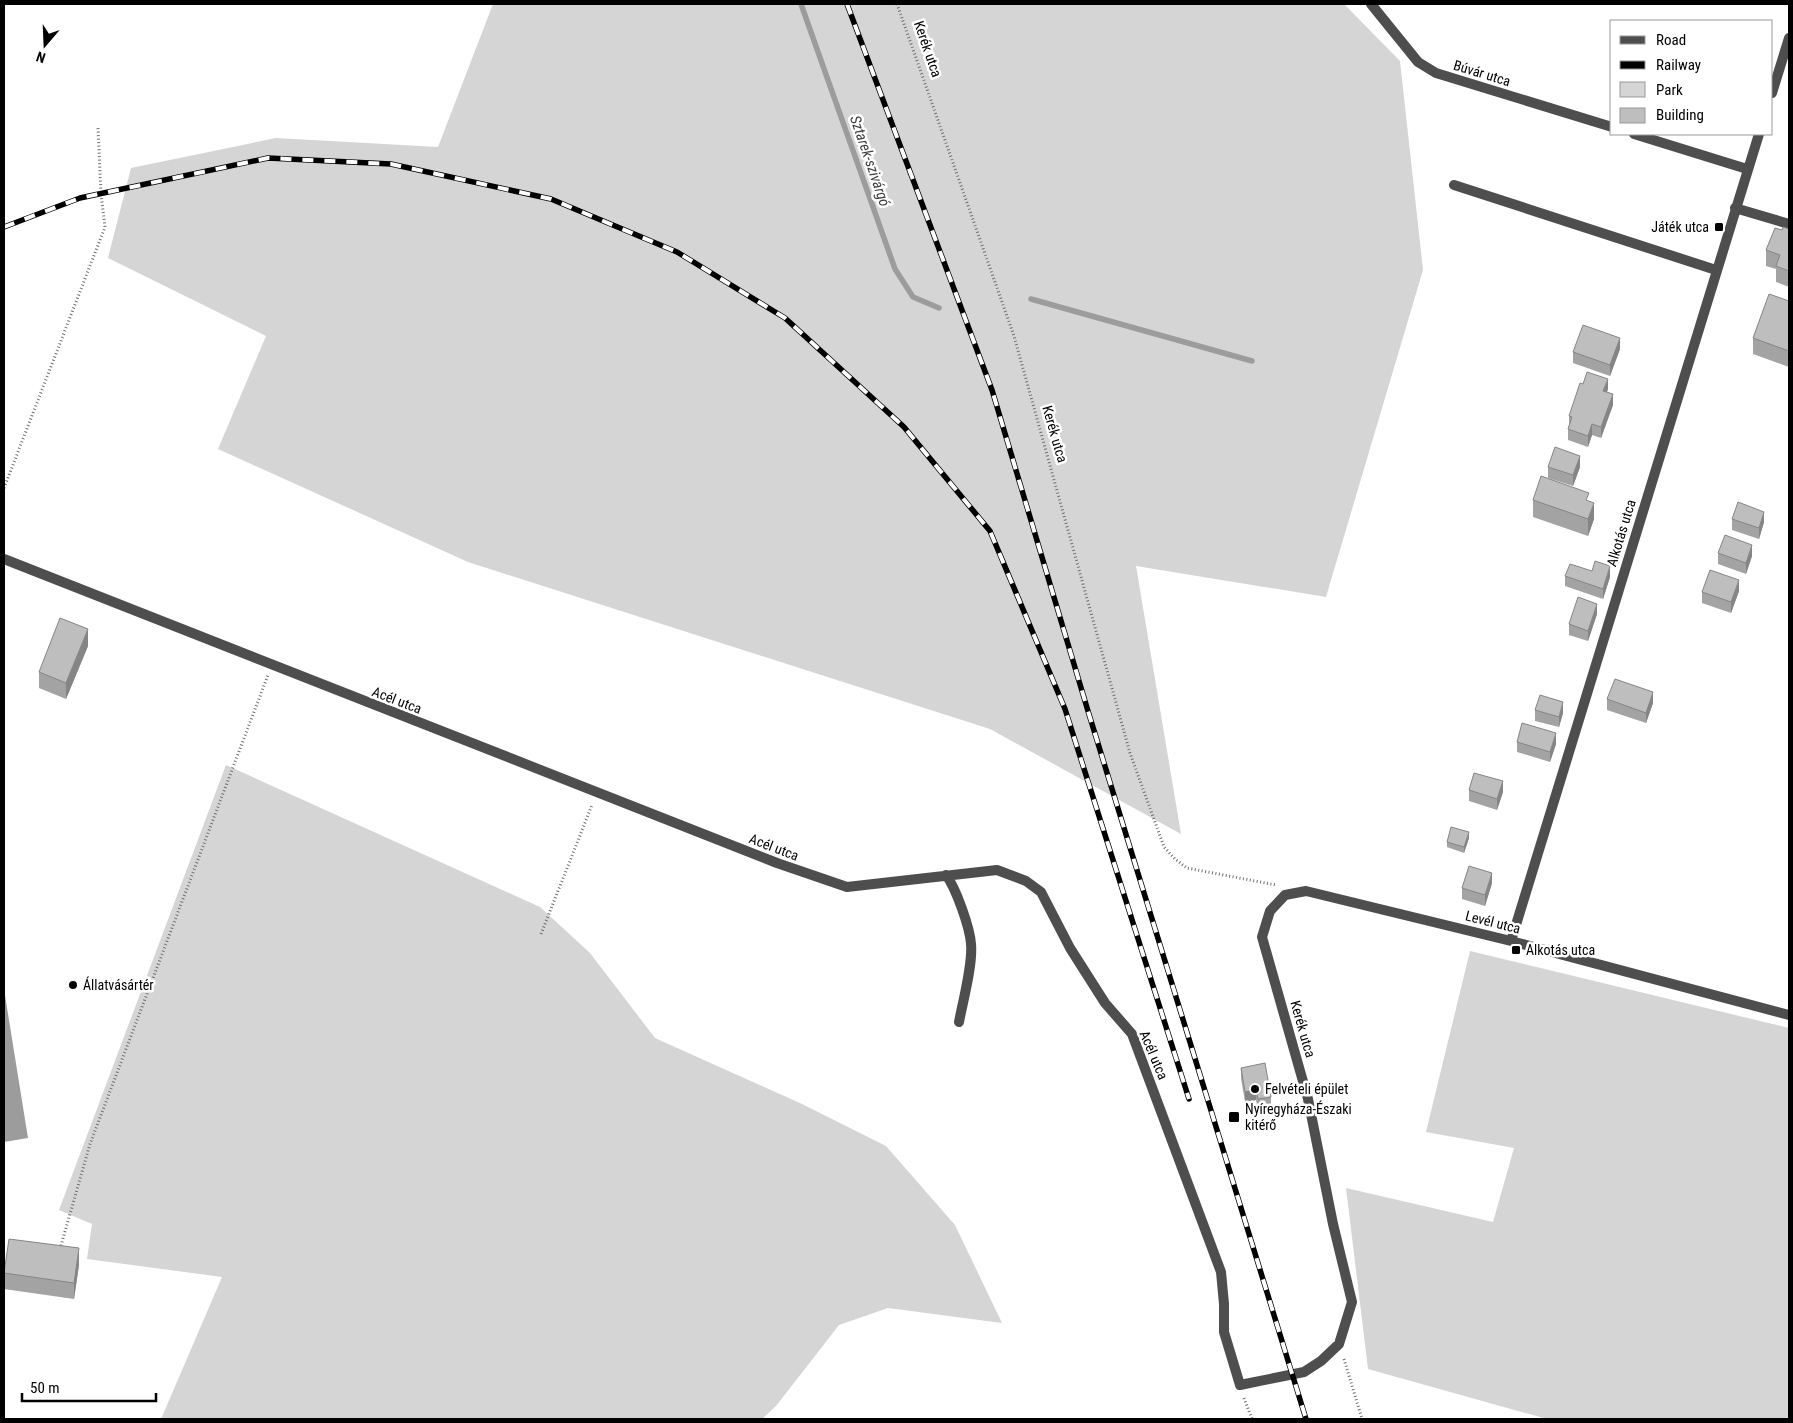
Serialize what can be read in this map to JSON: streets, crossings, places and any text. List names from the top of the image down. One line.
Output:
{"streets":{"street":["Kerék utca","Búvár utca","Alkotás utca","Acél utca","Levél utca"]},"crossings":[["Kerék utca","Acél utca"],["Kerék utca","Levél utca"],["Alkotás utca","Levél utca"]],"water":["Sztarek-szivárgó"],"places":{"transit":["Játék utca","Alkotás utca","Nyíregyháza-Északi kitérő"],"other":["Állatvásártér","Felvételi épület"]},"legend":["Road","Railway","Park","Building"],"scale_bar":"50 m","north":"bottom"}
